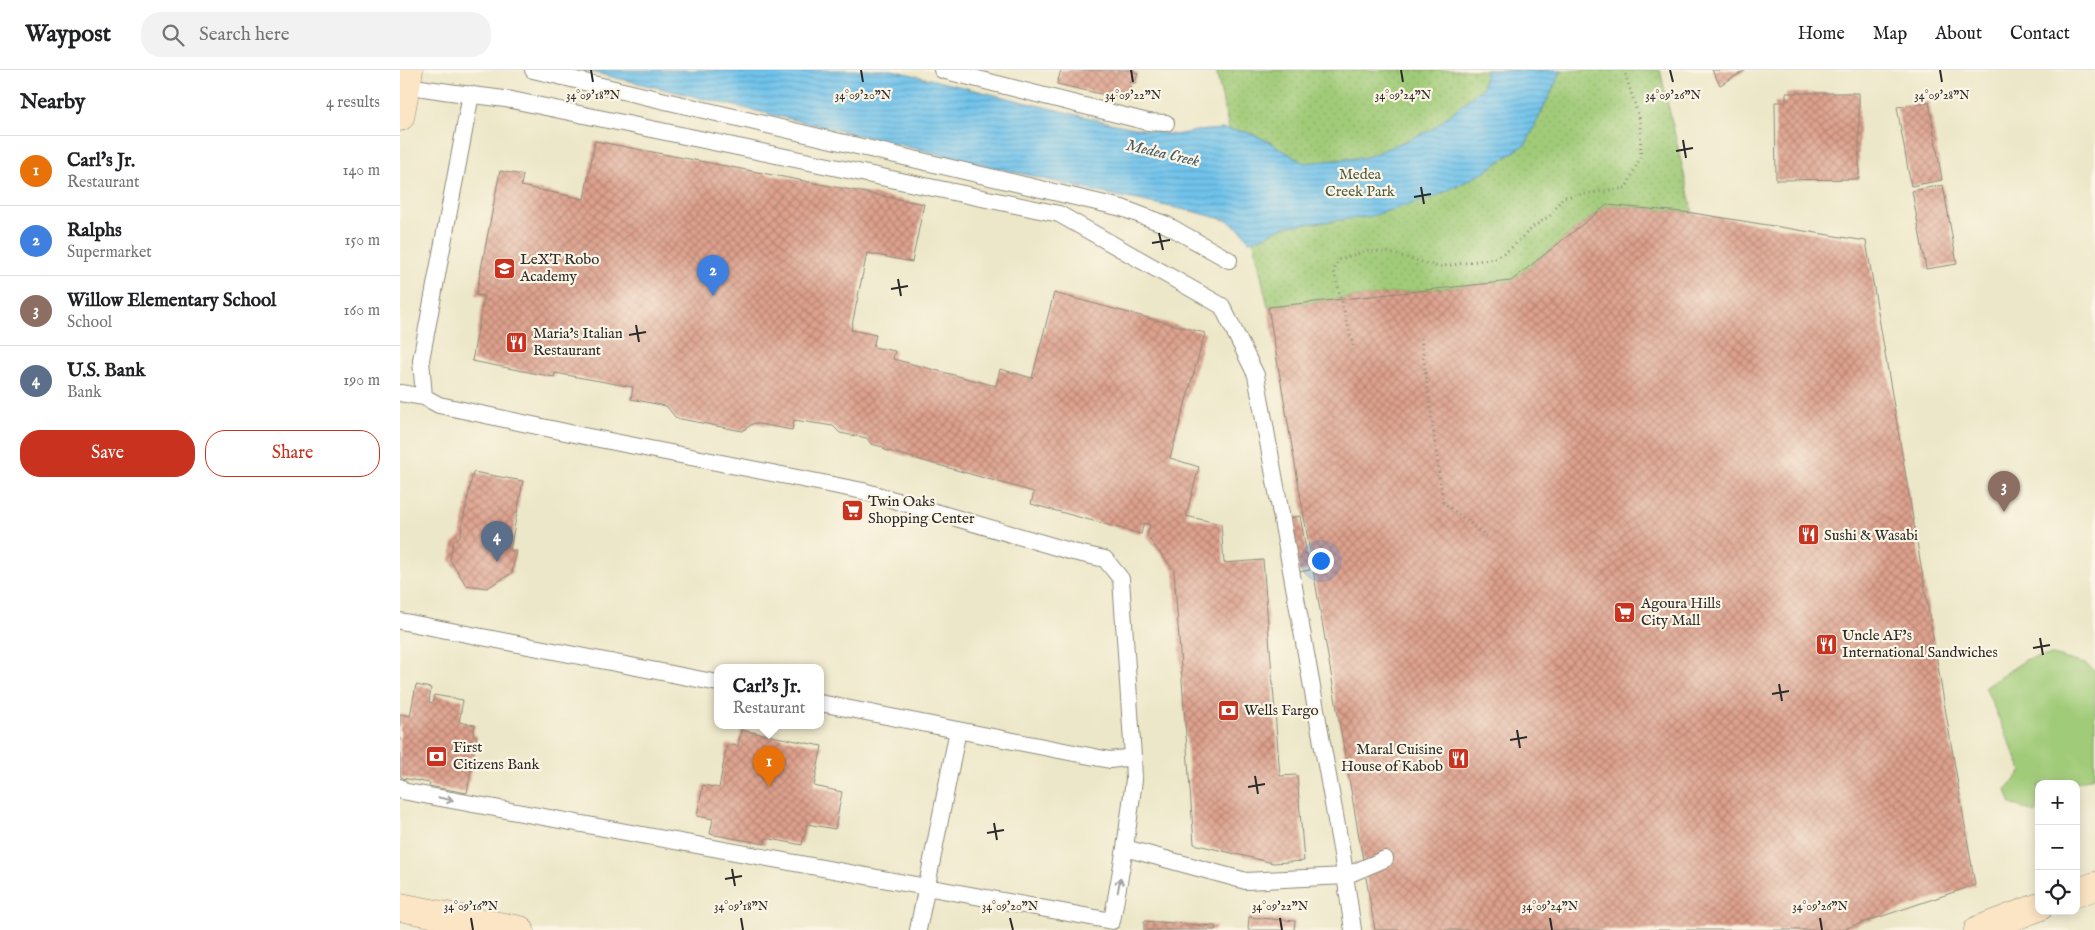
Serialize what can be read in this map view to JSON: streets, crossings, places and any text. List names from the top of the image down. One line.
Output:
{"water":["Medea Creek"],"parks":["Medea Creek Park"],"places":{"school or university":["LeXT Robo Academy"],"restaurant":["Maria's Italian Restaurant","Sushi & Wasabi","Uncle AF's International Sandwiches","Maral Cuisine House of Kabob"],"supermarket":["Twin Oaks Shopping Center","Agoura Hills City Mall"],"bank":["Wells Fargo","First Citizens Bank"]},"page":{"header":"Waypost","search":"Search here","nav":["Home","Map","About","Contact"],"heading":["Nearby","4 results"],"list":[{"mark":"1","name":"Carl's Jr.","note":"Restaurant","value":"140 m"},{"mark":"2","name":"Ralphs","note":"Supermarket","value":"150 m"},{"mark":"3","name":"Willow Elementary School","note":"School","value":"160 m"},{"mark":"4","name":"U.S. Bank","note":"Bank","value":"190 m"}],"pins":["2","3","4","1"],"buttons":["Save","Share"],"popup":["Carl's Jr.","Restaurant"],"map_buttons":["+","−"]},"coordinates":["34°09'18\"N","34°09'20\"N","34°09'22\"N","34°09'24\"N","34°09'26\"N","34°09'28\"N","34°09'16\"N"]}
